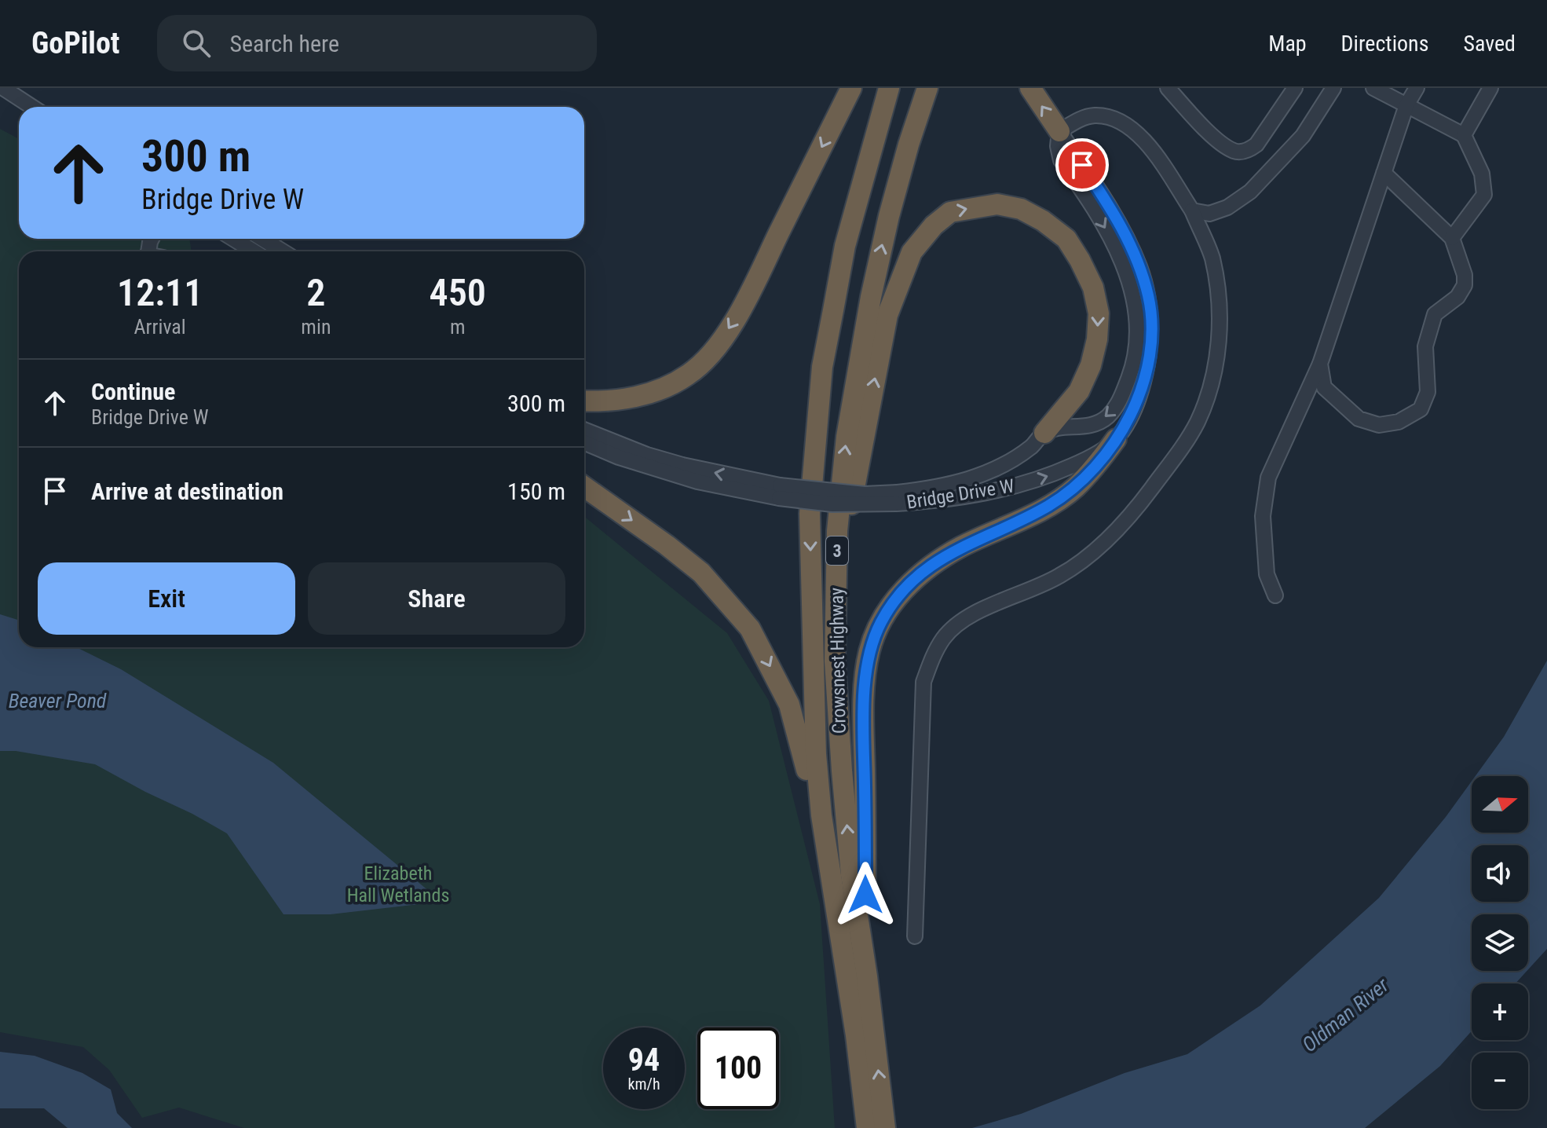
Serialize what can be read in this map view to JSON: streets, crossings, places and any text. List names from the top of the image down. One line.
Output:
{"streets":{"highway":["3","Crowsnest Highway"],"street":["Bridge Drive W"]},"crossings":[["3","Crowsnest Highway"]],"water":["Beaver Pond","Oldman River"],"parks":["Elizabeth Hall Wetlands"],"north":"right","page":{"header":"GoPilot","search":"Search here","nav":["Map","Directions","Saved"],"turn":["300 m","Bridge Drive W"],"eta":["12:11","Arrival","2","min","450","m"],"list":[{"name":"Continue","note":"Bridge Drive W","value":"300 m"},{"name":"Arrive at destination","value":"150 m"}],"buttons":["Exit","Share"],"map_buttons":["+","−"],"speed":"94 km/h","limit":"100"}}
